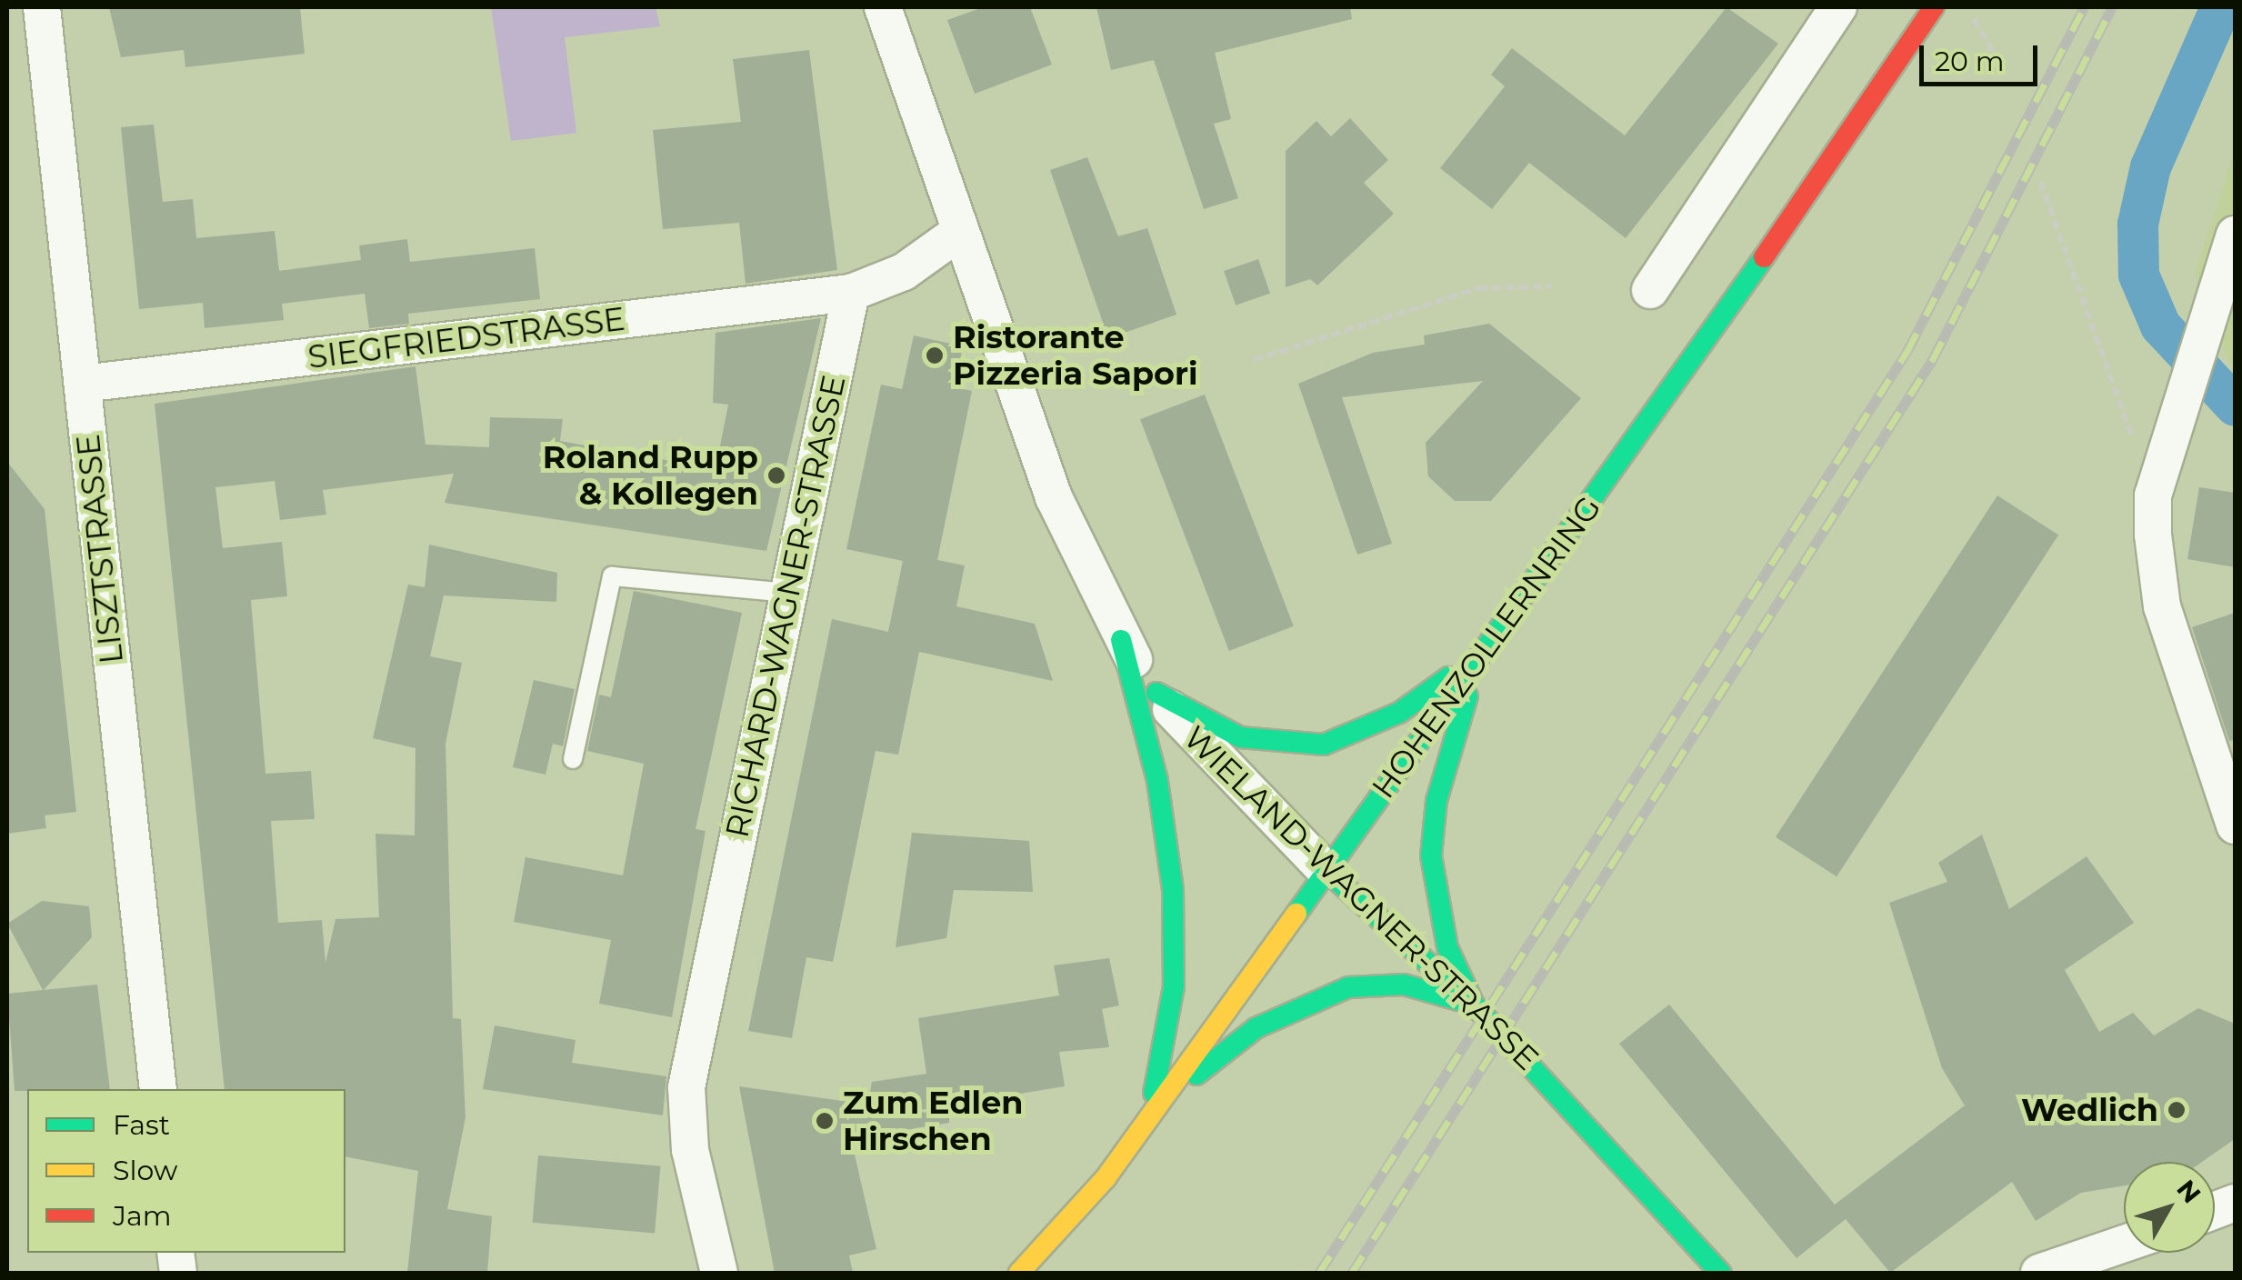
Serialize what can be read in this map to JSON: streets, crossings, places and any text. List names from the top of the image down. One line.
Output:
{"streets":{"main road":["HOHENZOLLERNRING","WIELAND-WAGNER-STRASSE"],"street":["SIEGFRIEDSTRASSE","LISZTSTRASSE","RICHARD-WAGNER-STRASSE"]},"crossings":[["SIEGFRIEDSTRASSE","LISZTSTRASSE"],["SIEGFRIEDSTRASSE","RICHARD-WAGNER-STRASSE"],["HOHENZOLLERNRING","WIELAND-WAGNER-STRASSE"]],"places":["Ristorante Pizzeria Sapori","Roland Rupp & Kollegen","Wedlich","Zum Edlen Hirschen"],"legend":["Fast","Slow","Jam"],"scale_bar":"20 m","north":"top right"}
